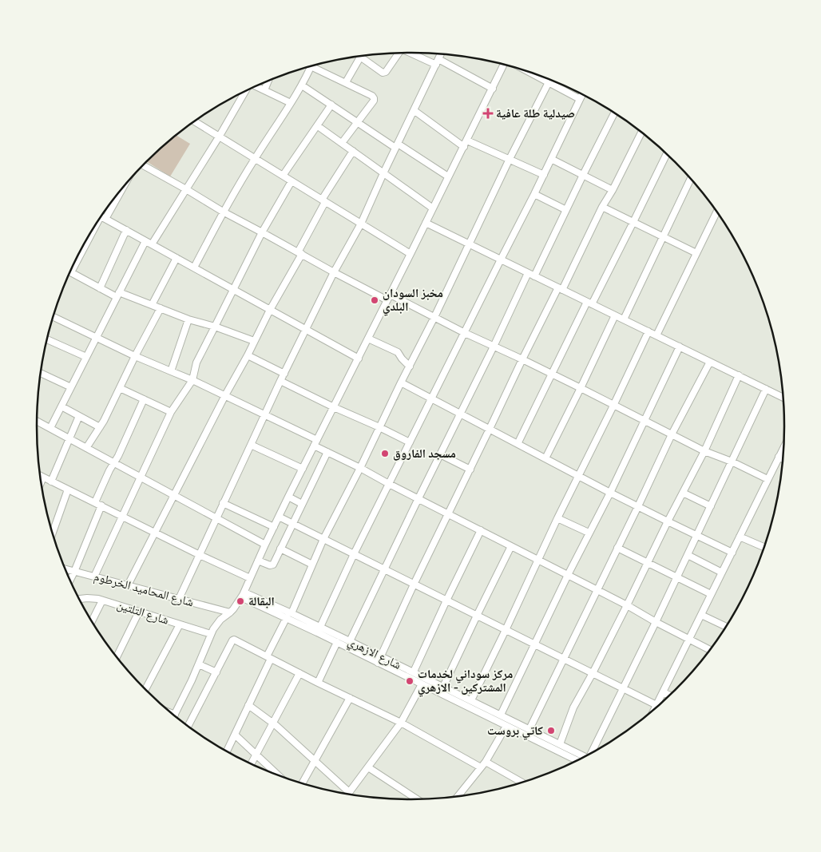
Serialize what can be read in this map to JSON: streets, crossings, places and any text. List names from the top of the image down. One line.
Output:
{"streets":{"street":["شارع المحاميد الخرطوم","شارع التلتين","شارع الازهري"]},"places":{"health":["صيدلية طلة عافية"],"other":["مخبز السودان البلدي","مسجد الفاروق","البقالة","مركز سوداني لخدمات المشتركين - الازهري","كاتي بروست"]}}
